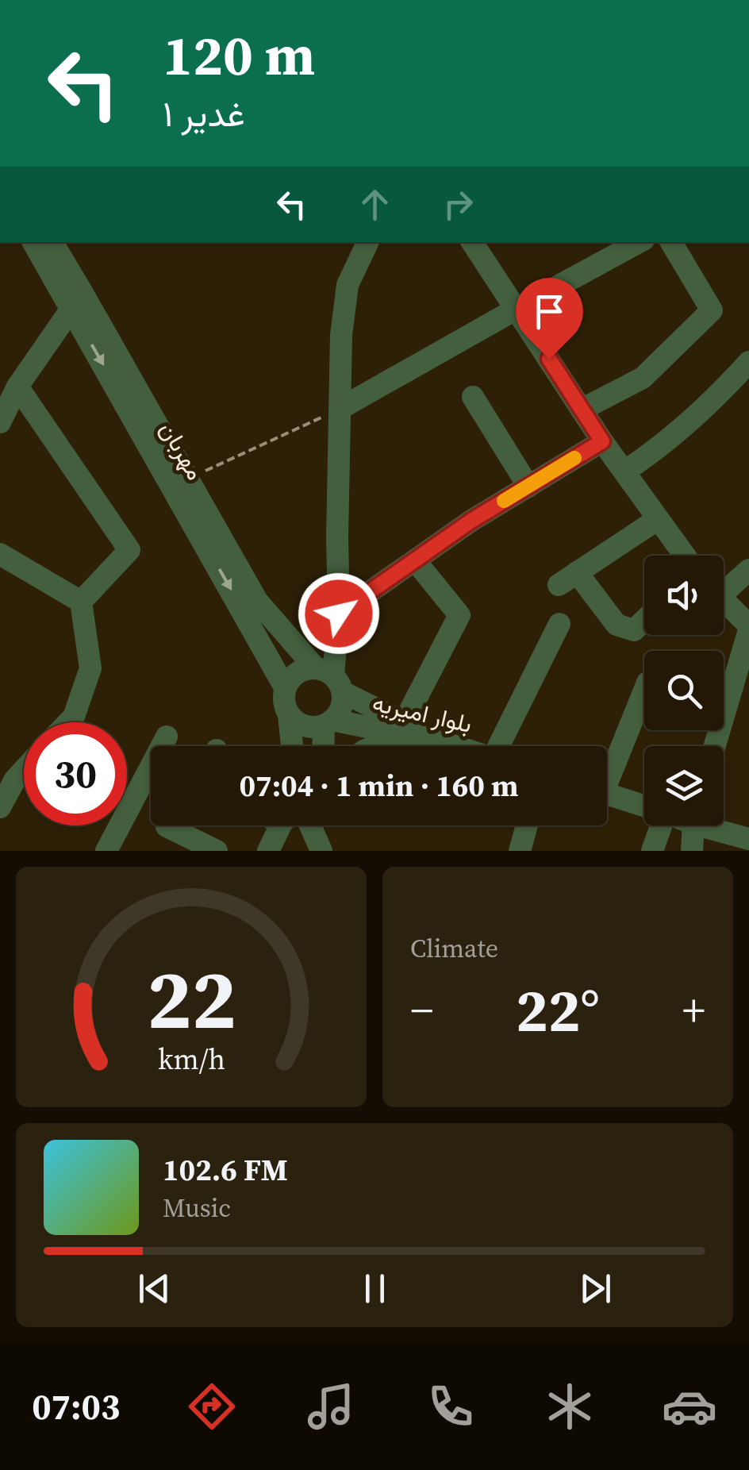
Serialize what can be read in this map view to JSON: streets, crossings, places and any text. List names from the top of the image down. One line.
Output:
{"streets":{"street":["مهربان","بلوار امیریه"]},"crossings":[["مهربان","بلوار امیریه"]],"page":{"turn":["120 m","غدیر ۱"],"limit":"30","trip":"07:04 · 1 min · 160 m","tile":"Climate","heat":["−","22°","+"],"song":["102.6 FM","Music"],"tabs":"07:03","gauge":["22","km/h"]}}
